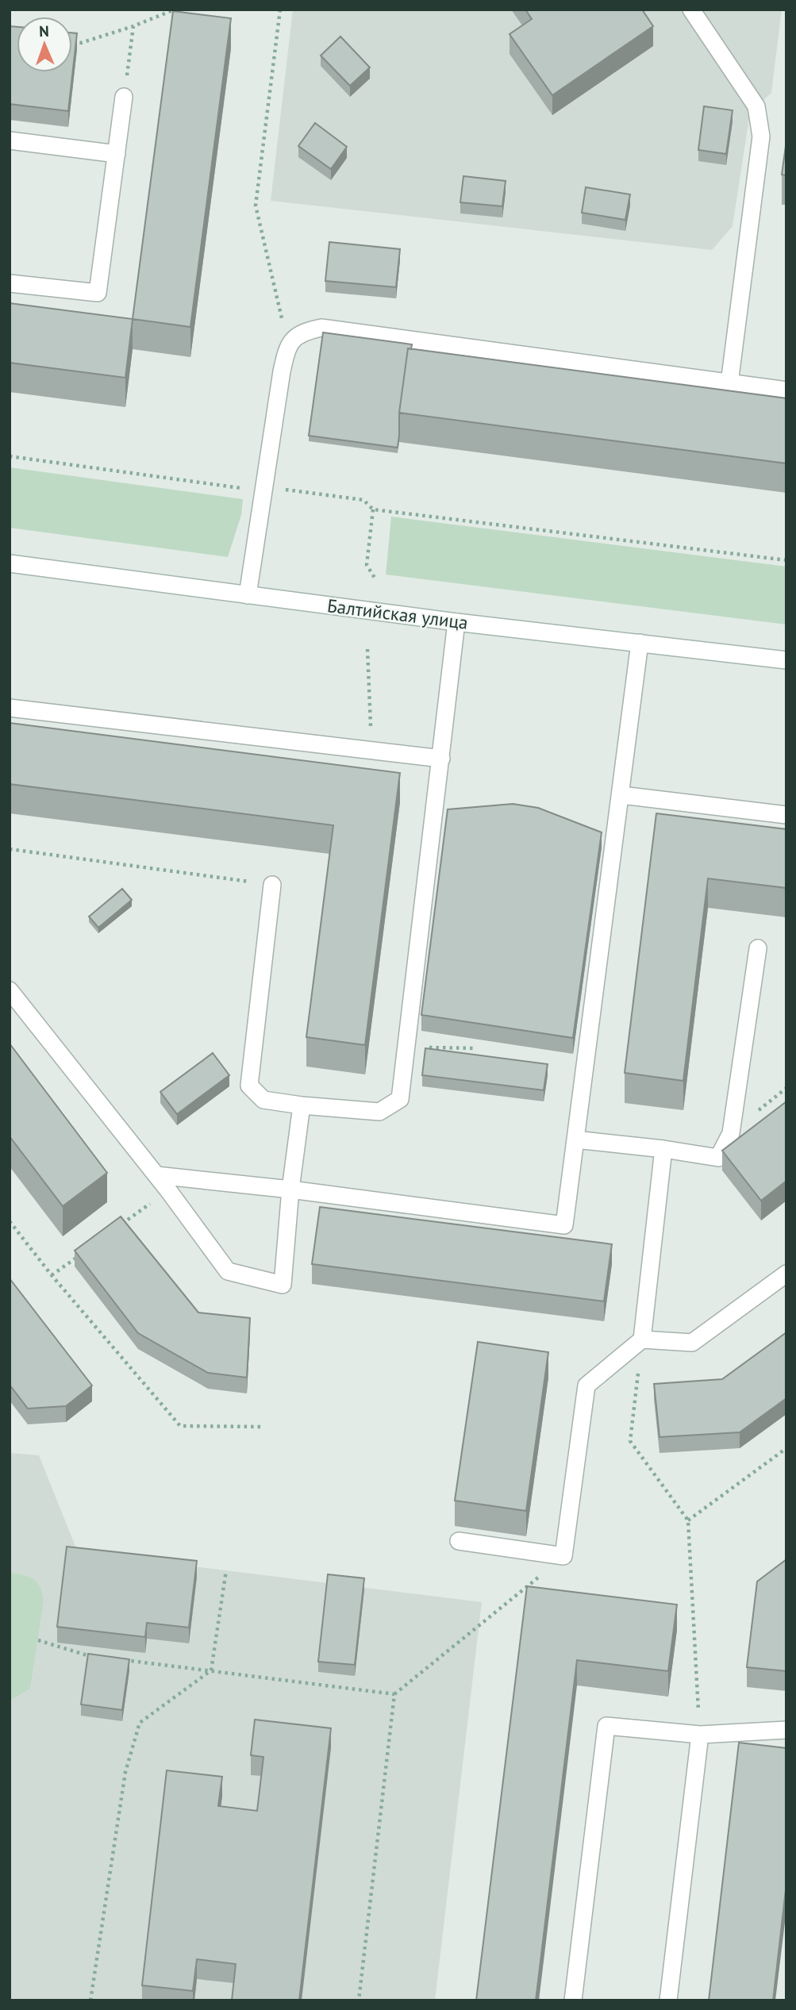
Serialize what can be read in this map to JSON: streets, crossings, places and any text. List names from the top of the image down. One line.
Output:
{"streets":{"main road":["Балтийская улица"]},"north":"top"}
